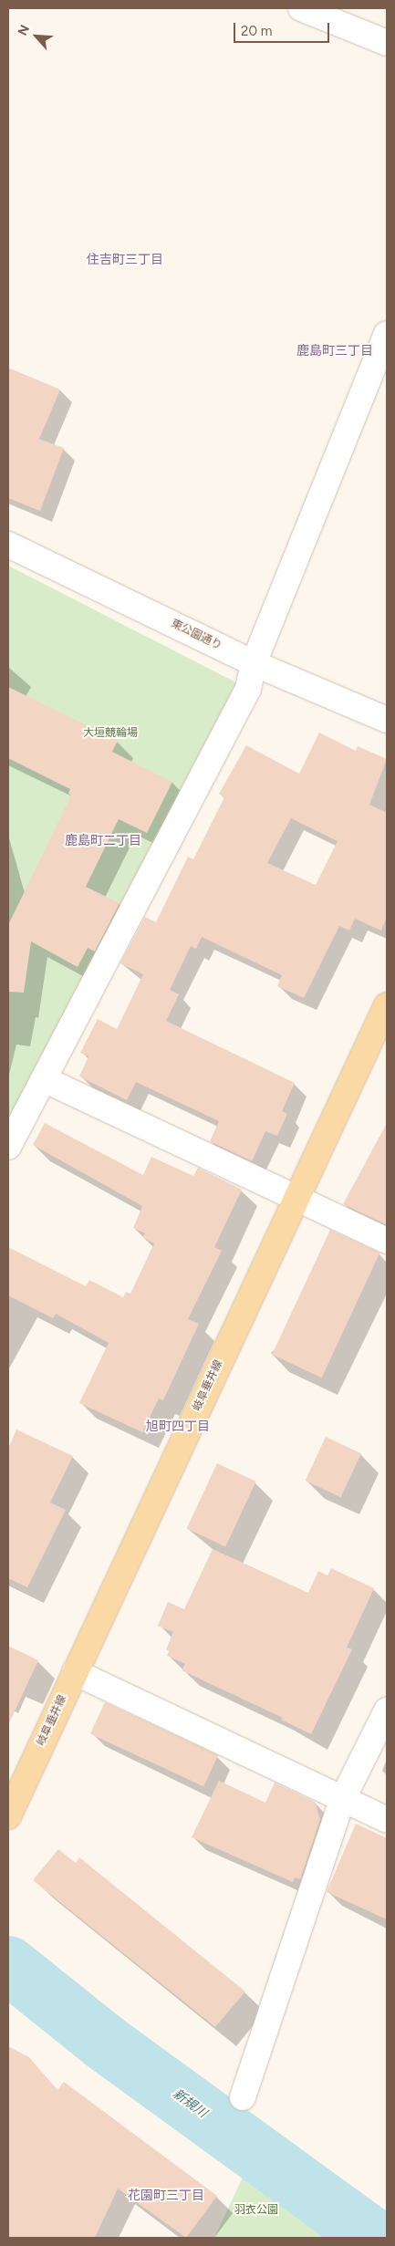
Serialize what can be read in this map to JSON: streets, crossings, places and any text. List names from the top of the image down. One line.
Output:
{"streets":{"main road":["岐阜垂井線"],"street":["東公園通り"]},"districts":["住吉町三丁目","鹿島町三丁目","鹿島町二丁目","旭町四丁目","花園町三丁目"],"water":["新規川"],"parks":["大垣競輪場","羽衣公園"],"scale_bar":"20 m","north":"top left"}
